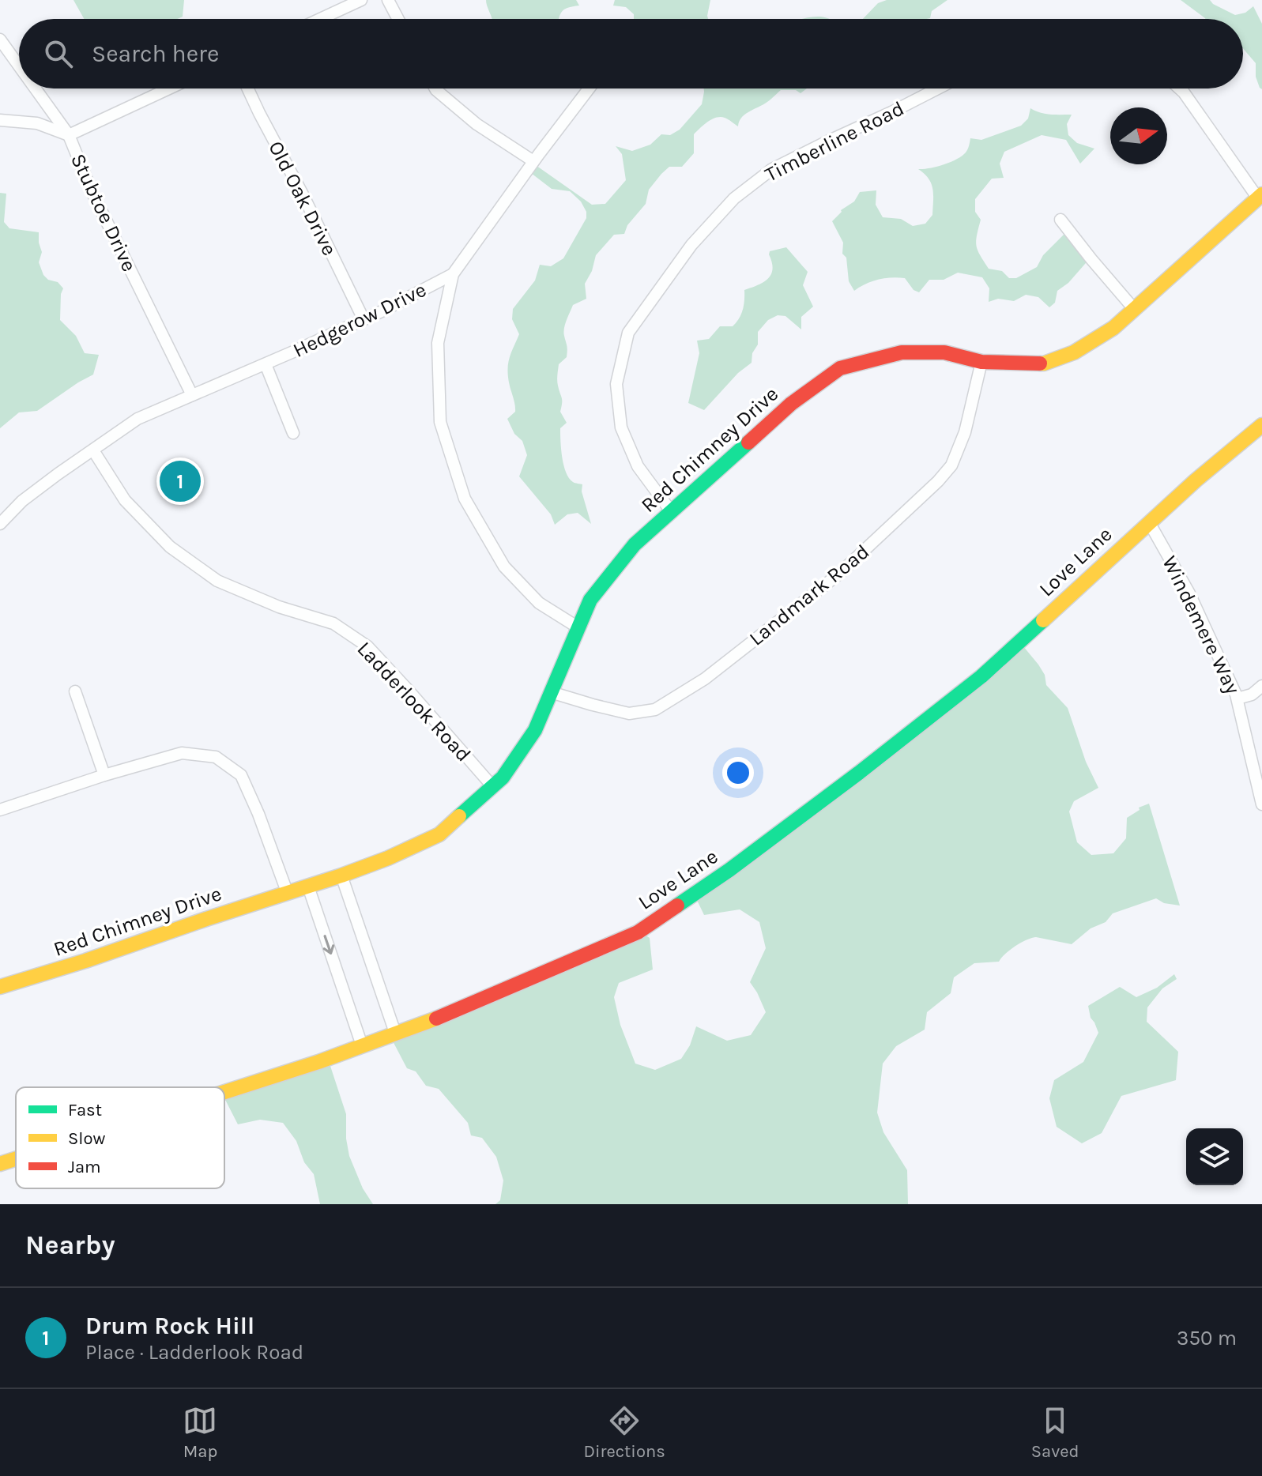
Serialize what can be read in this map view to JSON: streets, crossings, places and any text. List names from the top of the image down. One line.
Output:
{"streets":{"street":["Timberline Road","Old Oak Drive","Stubtoe Drive","Hedgerow Drive","Red Chimney Drive","Love Lane","Landmark Road","Windemere Way","Ladderlook Road"]},"crossings":[["Timberline Road","Red Chimney Drive"],["Old Oak Drive","Hedgerow Drive"],["Stubtoe Drive","Hedgerow Drive"],["Hedgerow Drive","Ladderlook Road"],["Red Chimney Drive","Landmark Road"],["Red Chimney Drive","Ladderlook Road"],["Love Lane","Windemere Way"]],"legend":["Fast","Slow","Jam"],"north":"right","page":{"search":"Search here","pins":"1","heading":"Nearby","list":[{"mark":"1","name":"Drum Rock Hill","note":"Place · Ladderlook Road","value":"350 m"}],"nav":["Map","Directions","Saved"]}}
